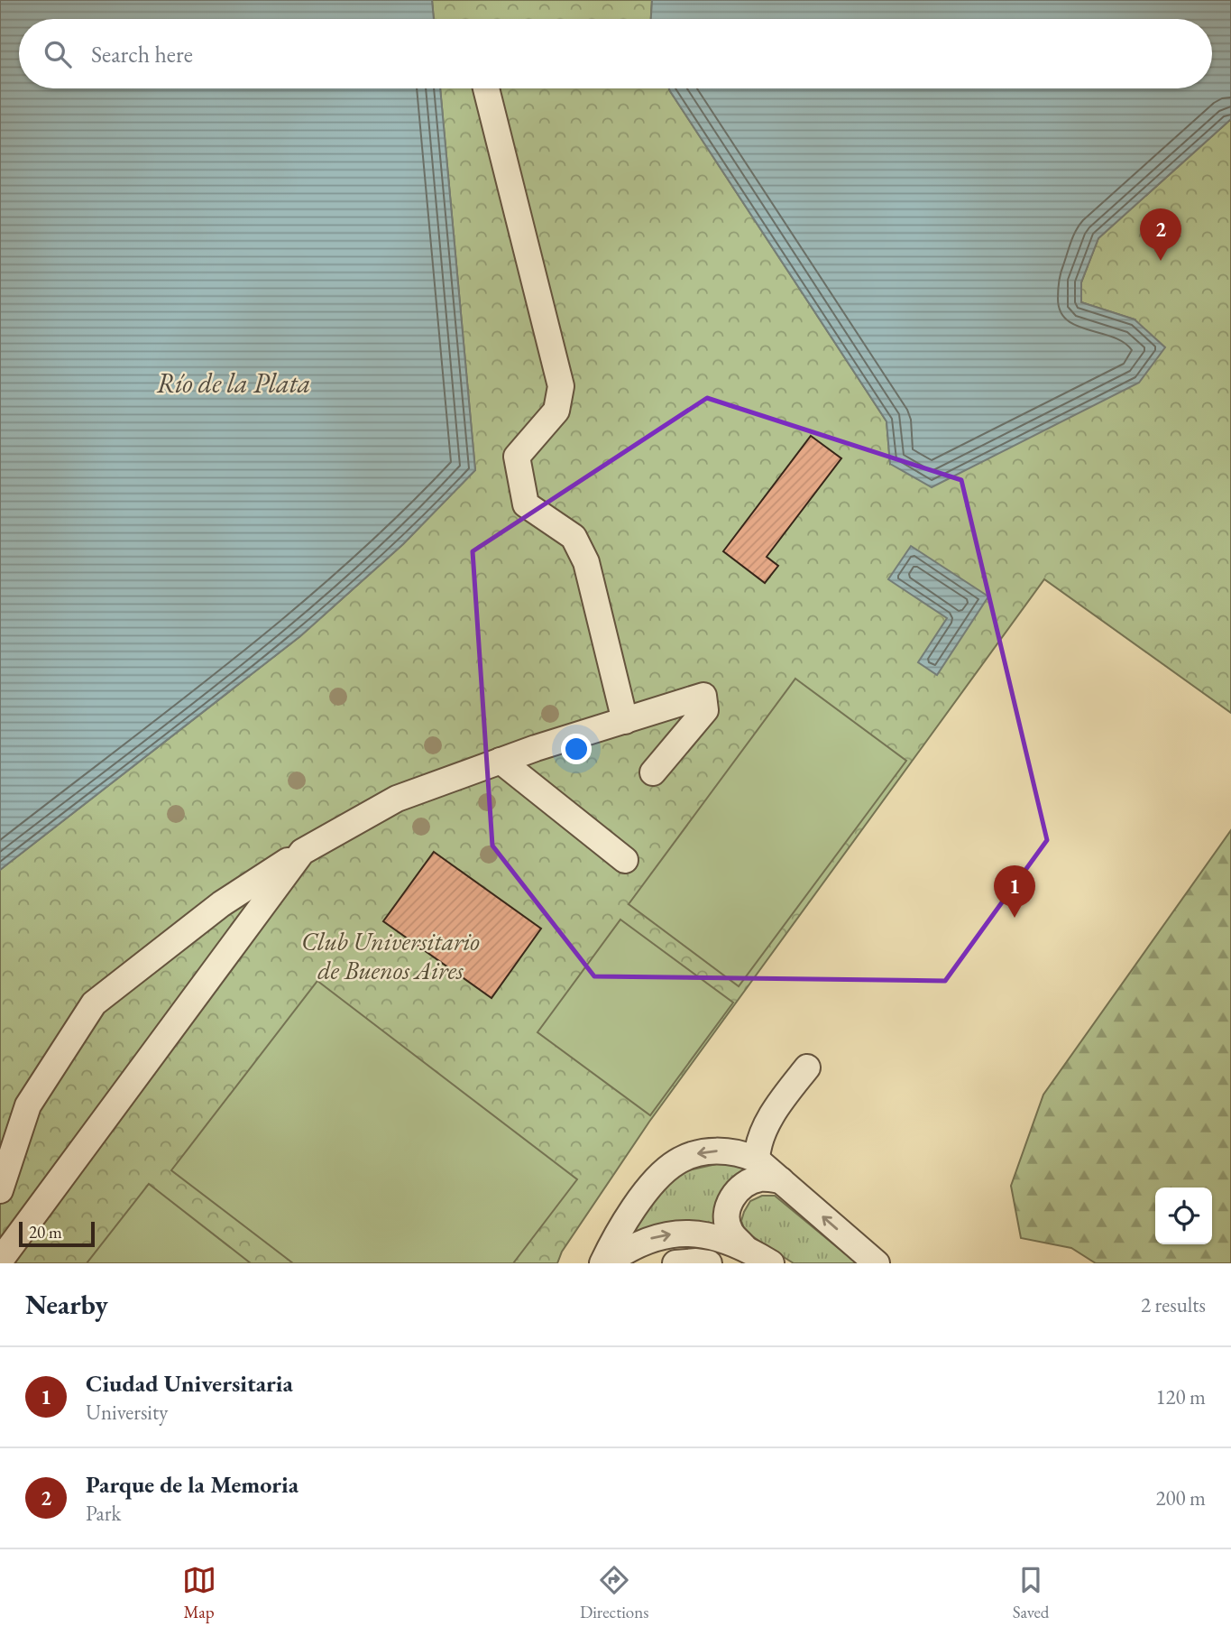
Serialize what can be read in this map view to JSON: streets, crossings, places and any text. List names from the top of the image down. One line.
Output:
{"water":["Río de la Plata"],"parks":["Club Universitario de Buenos Aires"],"scale_bar":"20 m","page":{"search":"Search here","pins":["2","1"],"scale":"20 m","heading":["Nearby","2 results"],"list":[{"mark":"1","name":"Ciudad Universitaria","note":"University","value":"120 m"},{"mark":"2","name":"Parque de la Memoria","note":"Park","value":"200 m"}],"nav":["Map","Directions","Saved"]}}
